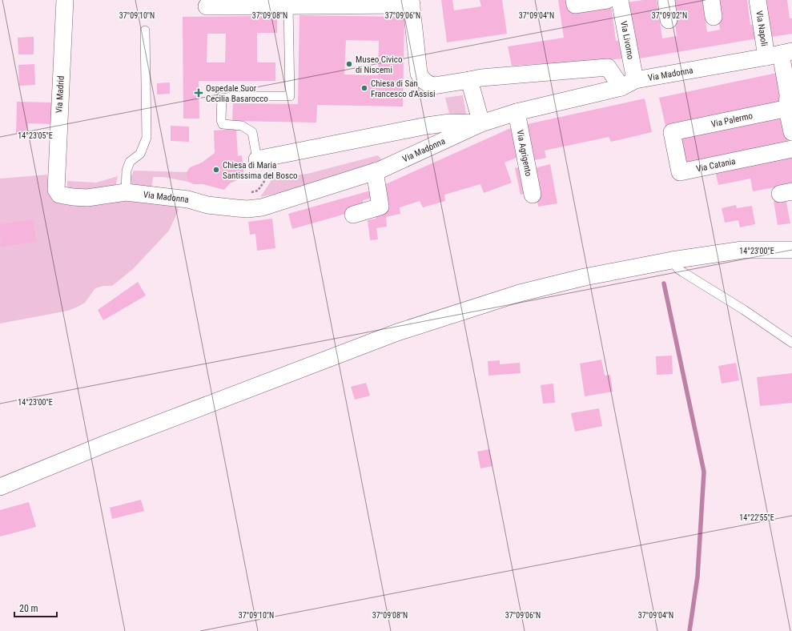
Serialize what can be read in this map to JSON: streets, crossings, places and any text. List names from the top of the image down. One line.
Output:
{"streets":{"street":["Via Napoli","Via Livorno","Via Madonna","Via Madrid","Via Palermo","Via Agrigento","Via Catania"]},"crossings":[["Via Napoli","Via Madonna"],["Via Napoli","Via Palermo"],["Via Livorno","Via Madonna"],["Via Madonna","Via Madrid"],["Via Madonna","Via Agrigento"],["Via Palermo","Via Catania"]],"places":{"other":["Museo Civico di Niscemi","Chiesa di San Francesco d'Assisi","Chiesa di Maria Santissima del Bosco"],"health":["Ospedale Suor Cecilia Basarocco"]},"scale_bar":"20 m","coordinates":["37°09'10\"N","37°09'08\"N","37°09'06\"N","37°09'04\"N","37°09'02\"N","14°23'05\"E","14°23'00\"E","14°22'55\"E"]}
